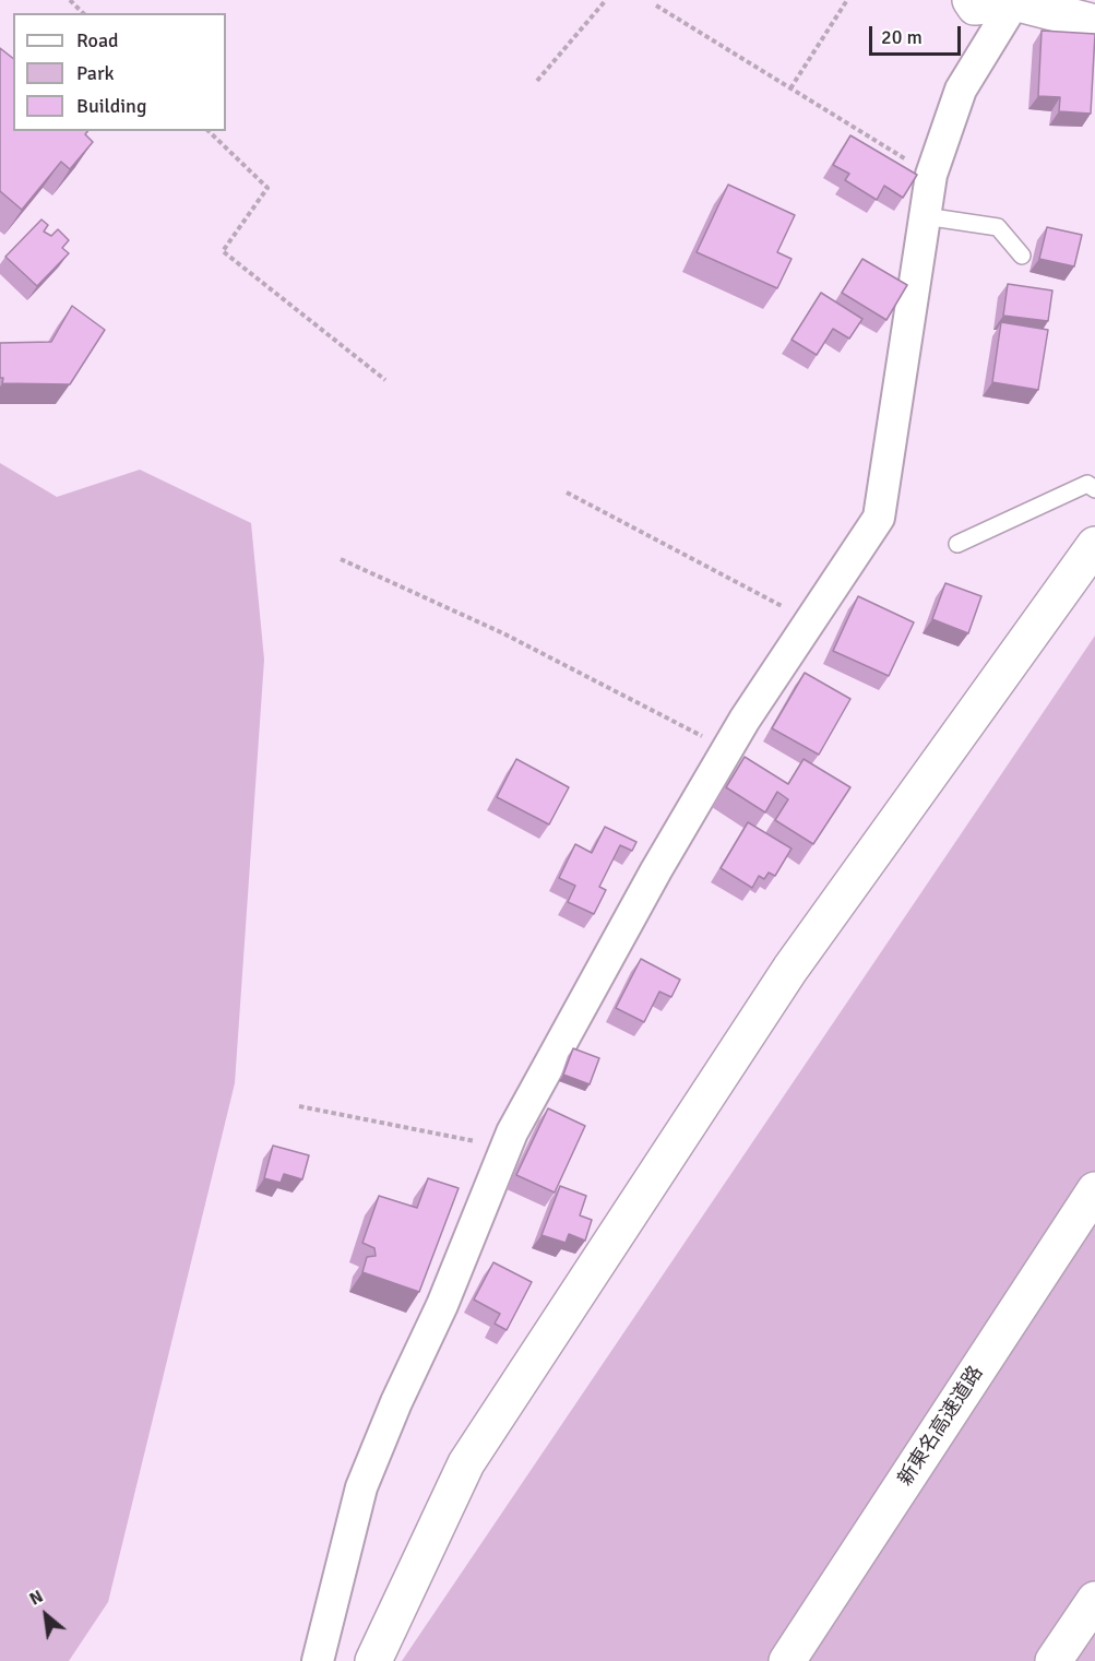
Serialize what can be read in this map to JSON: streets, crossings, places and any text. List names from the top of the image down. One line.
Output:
{"streets":{"main road":["新東名高速道路"]},"legend":["Road","Park","Building"],"scale_bar":"20 m","north":"top left"}
